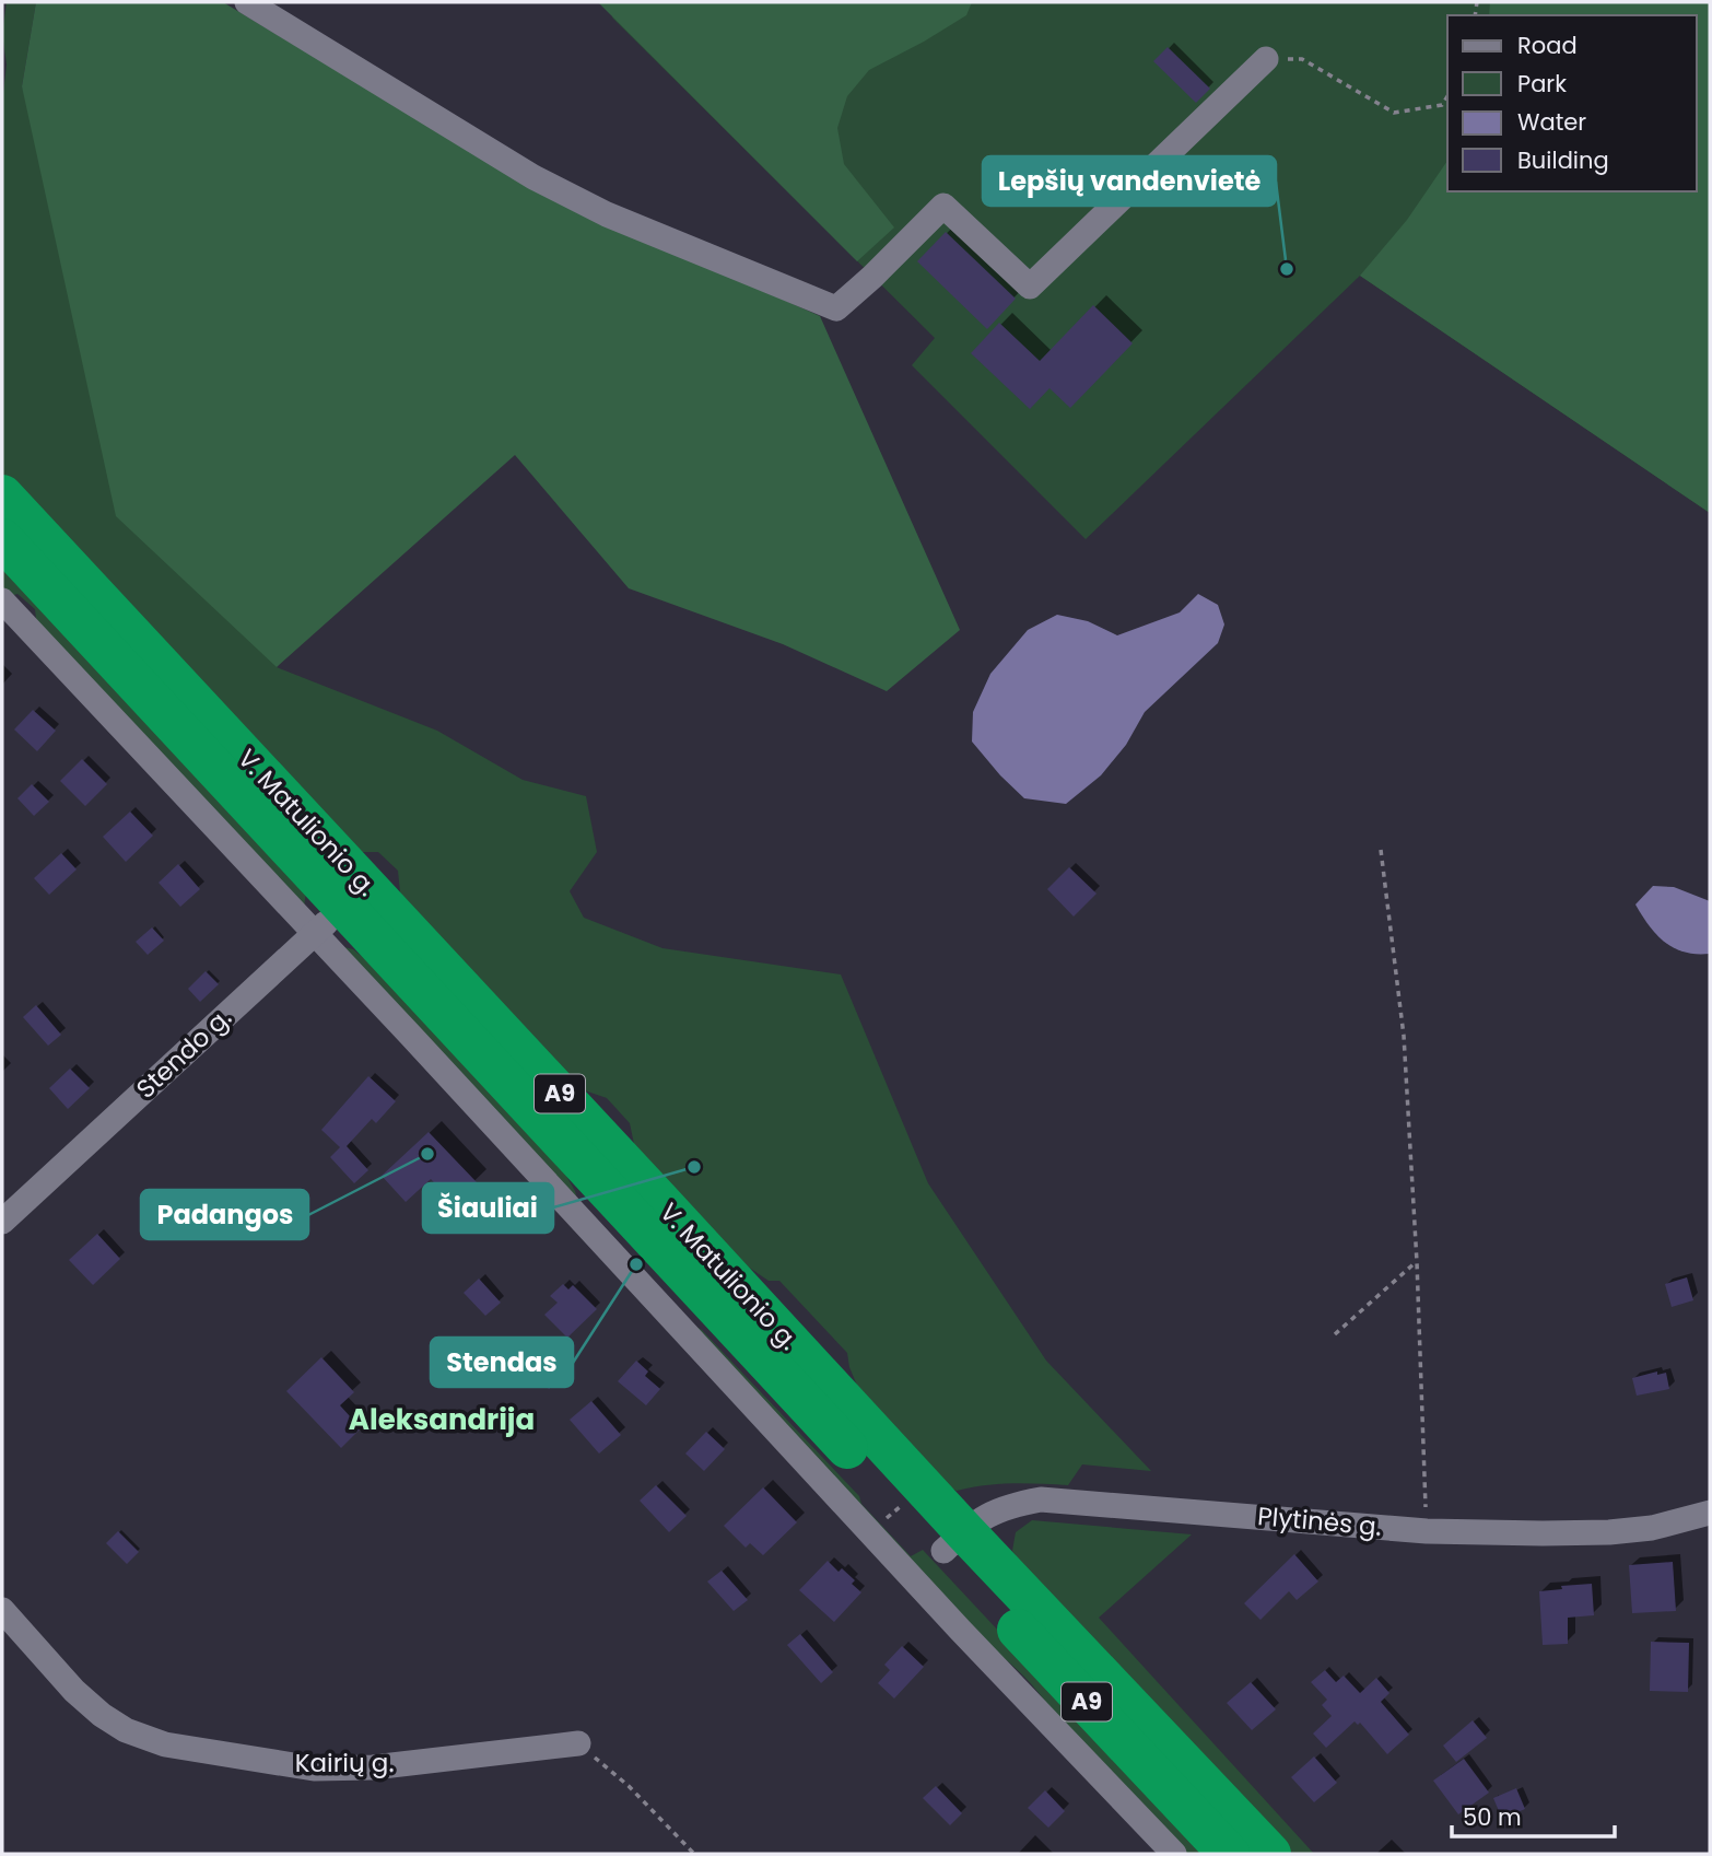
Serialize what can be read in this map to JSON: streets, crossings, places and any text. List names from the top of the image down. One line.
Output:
{"streets":{"highway":["V. Matulionio g.","A9"],"street":["Stendo g.","Plytinės g.","Kairių g."]},"crossings":[["V. Matulionio g.","Stendo g."],["V. Matulionio g.","Plytinės g."]],"districts":["Aleksandrija"],"places":["Lepšių vandenvietė","Padangos","Šiauliai","Stendas"],"legend":["Road","Park","Water","Building"],"scale_bar":"50 m"}
